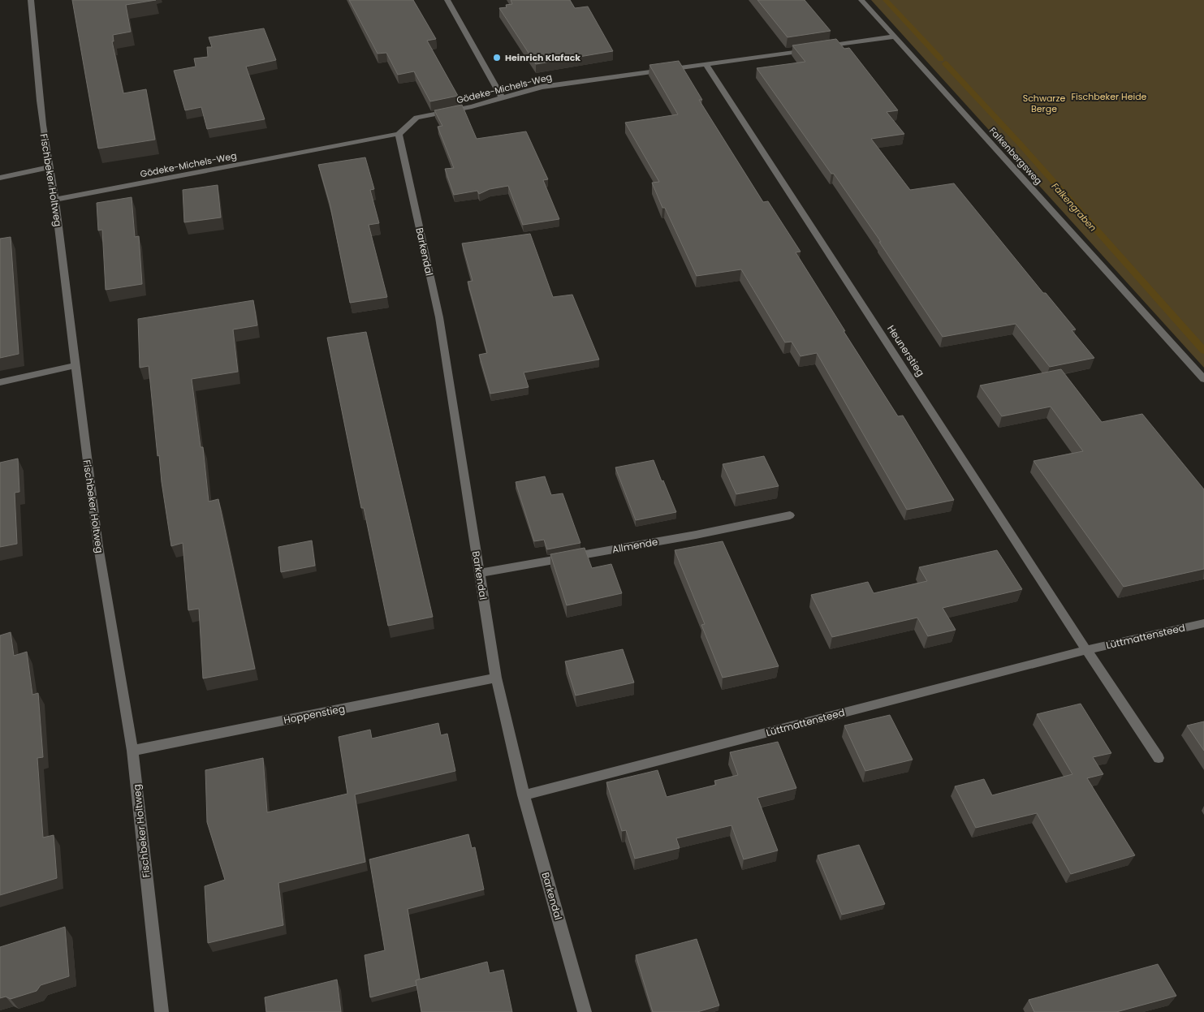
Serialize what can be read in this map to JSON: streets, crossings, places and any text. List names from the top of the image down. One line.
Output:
{"streets":{"street":["Gödeke-Michels-Weg","Falkenbergsweg","Fischbeker Holtweg","Barkendal","Heunerstieg","Allmende","Lüttmattensteed","Hoppenstieg"]},"crossings":[["Gödeke-Michels-Weg","Falkenbergsweg"],["Gödeke-Michels-Weg","Fischbeker Holtweg"],["Gödeke-Michels-Weg","Barkendal"],["Gödeke-Michels-Weg","Heunerstieg"],["Fischbeker Holtweg","Hoppenstieg"],["Barkendal","Allmende"],["Barkendal","Lüttmattensteed"],["Barkendal","Hoppenstieg"],["Heunerstieg","Lüttmattensteed"]],"water":["Falkengraben"],"parks":["Fischbeker Heide","Schwarze Berge"],"places":["Heinrich Klafack"]}
